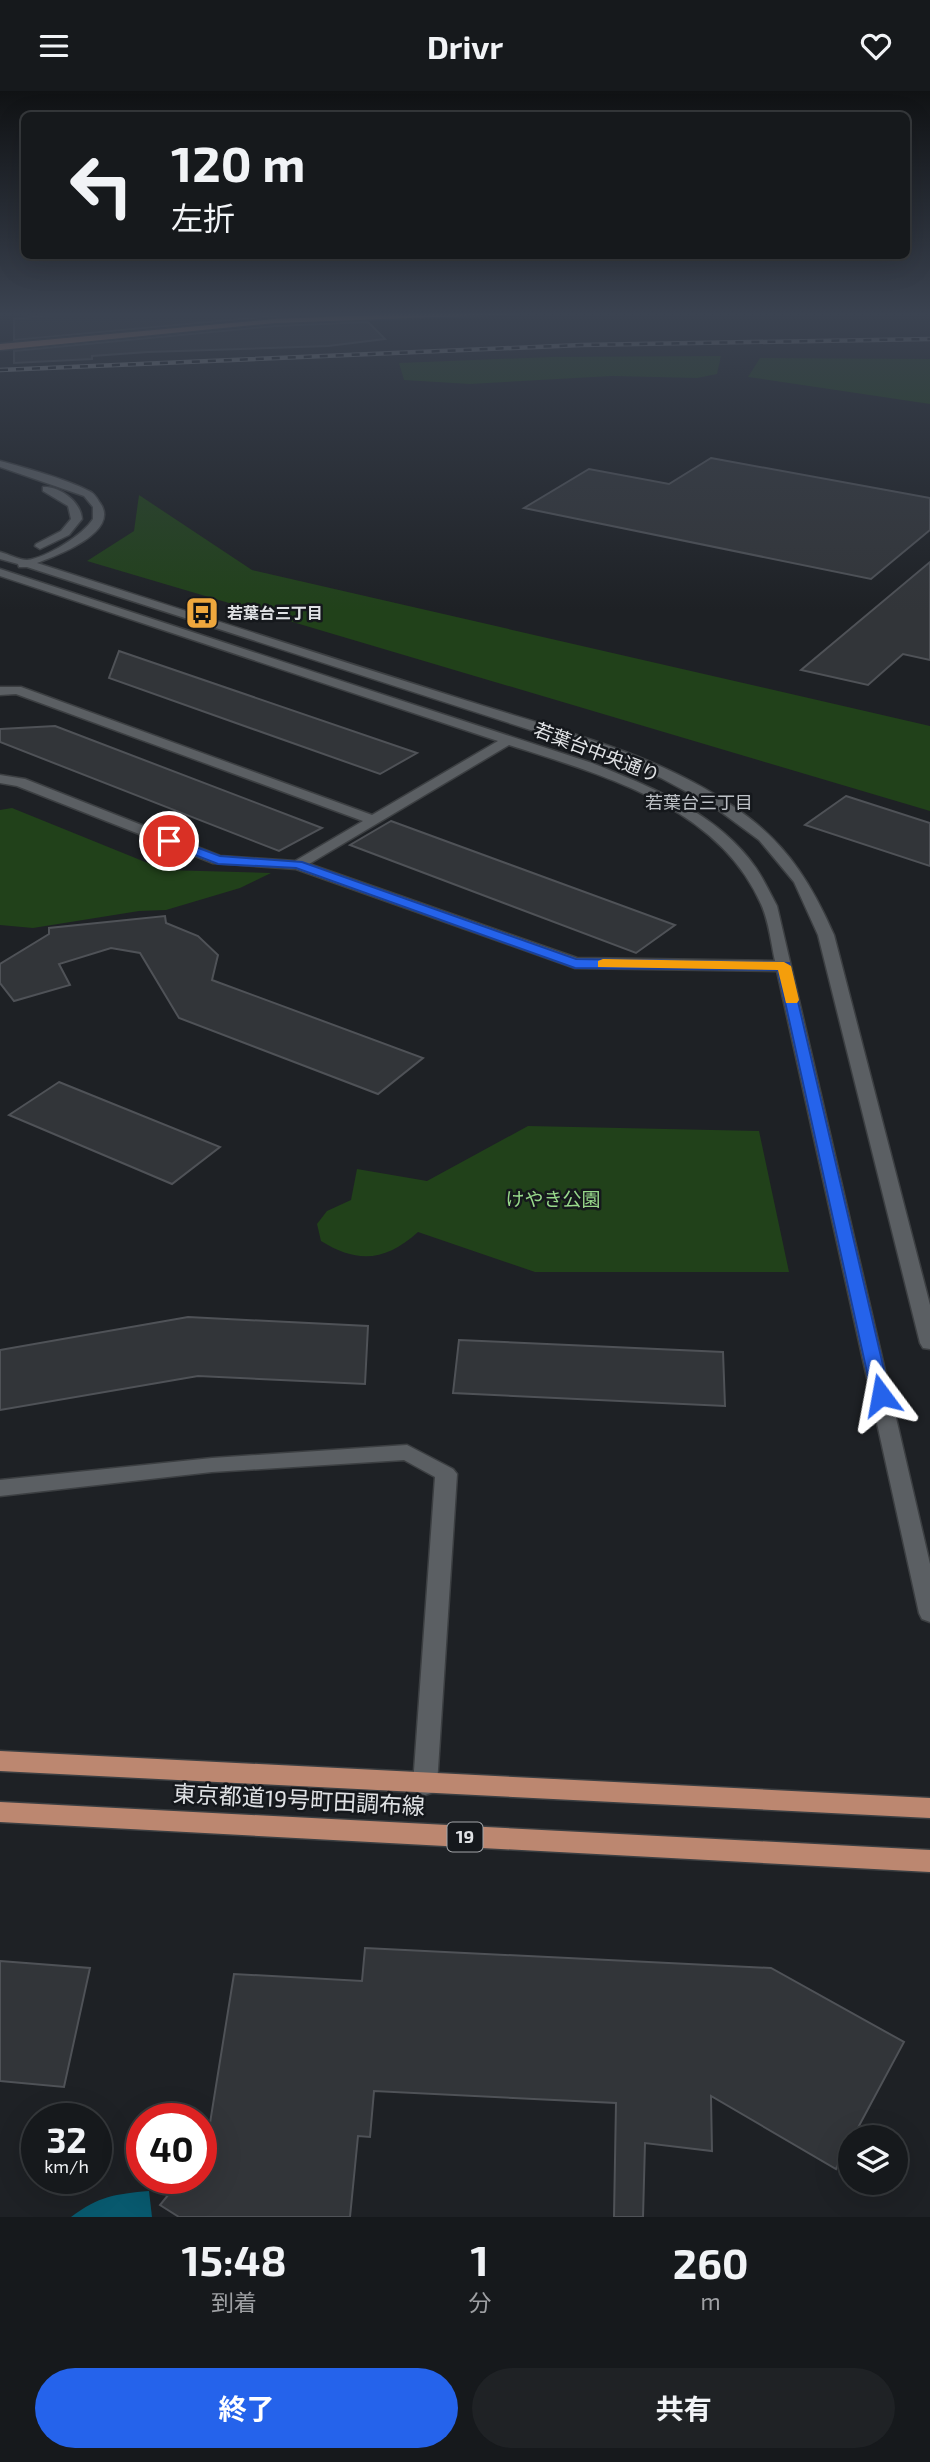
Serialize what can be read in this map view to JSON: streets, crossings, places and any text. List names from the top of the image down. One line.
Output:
{"streets":{"main road":["東京都道19号町田調布線","19"],"street":["若葉台中央通り"]},"districts":["若葉台三丁目"],"parks":["けやき公園"],"places":{"bus stop":["若葉台三丁目"]},"page":{"header":"Drivr","turn":["120 m","左折"],"speed":"32 km/h","limit":"40","eta":["15:48","到着","1","分","260","m"],"buttons":["終了","共有"]}}
